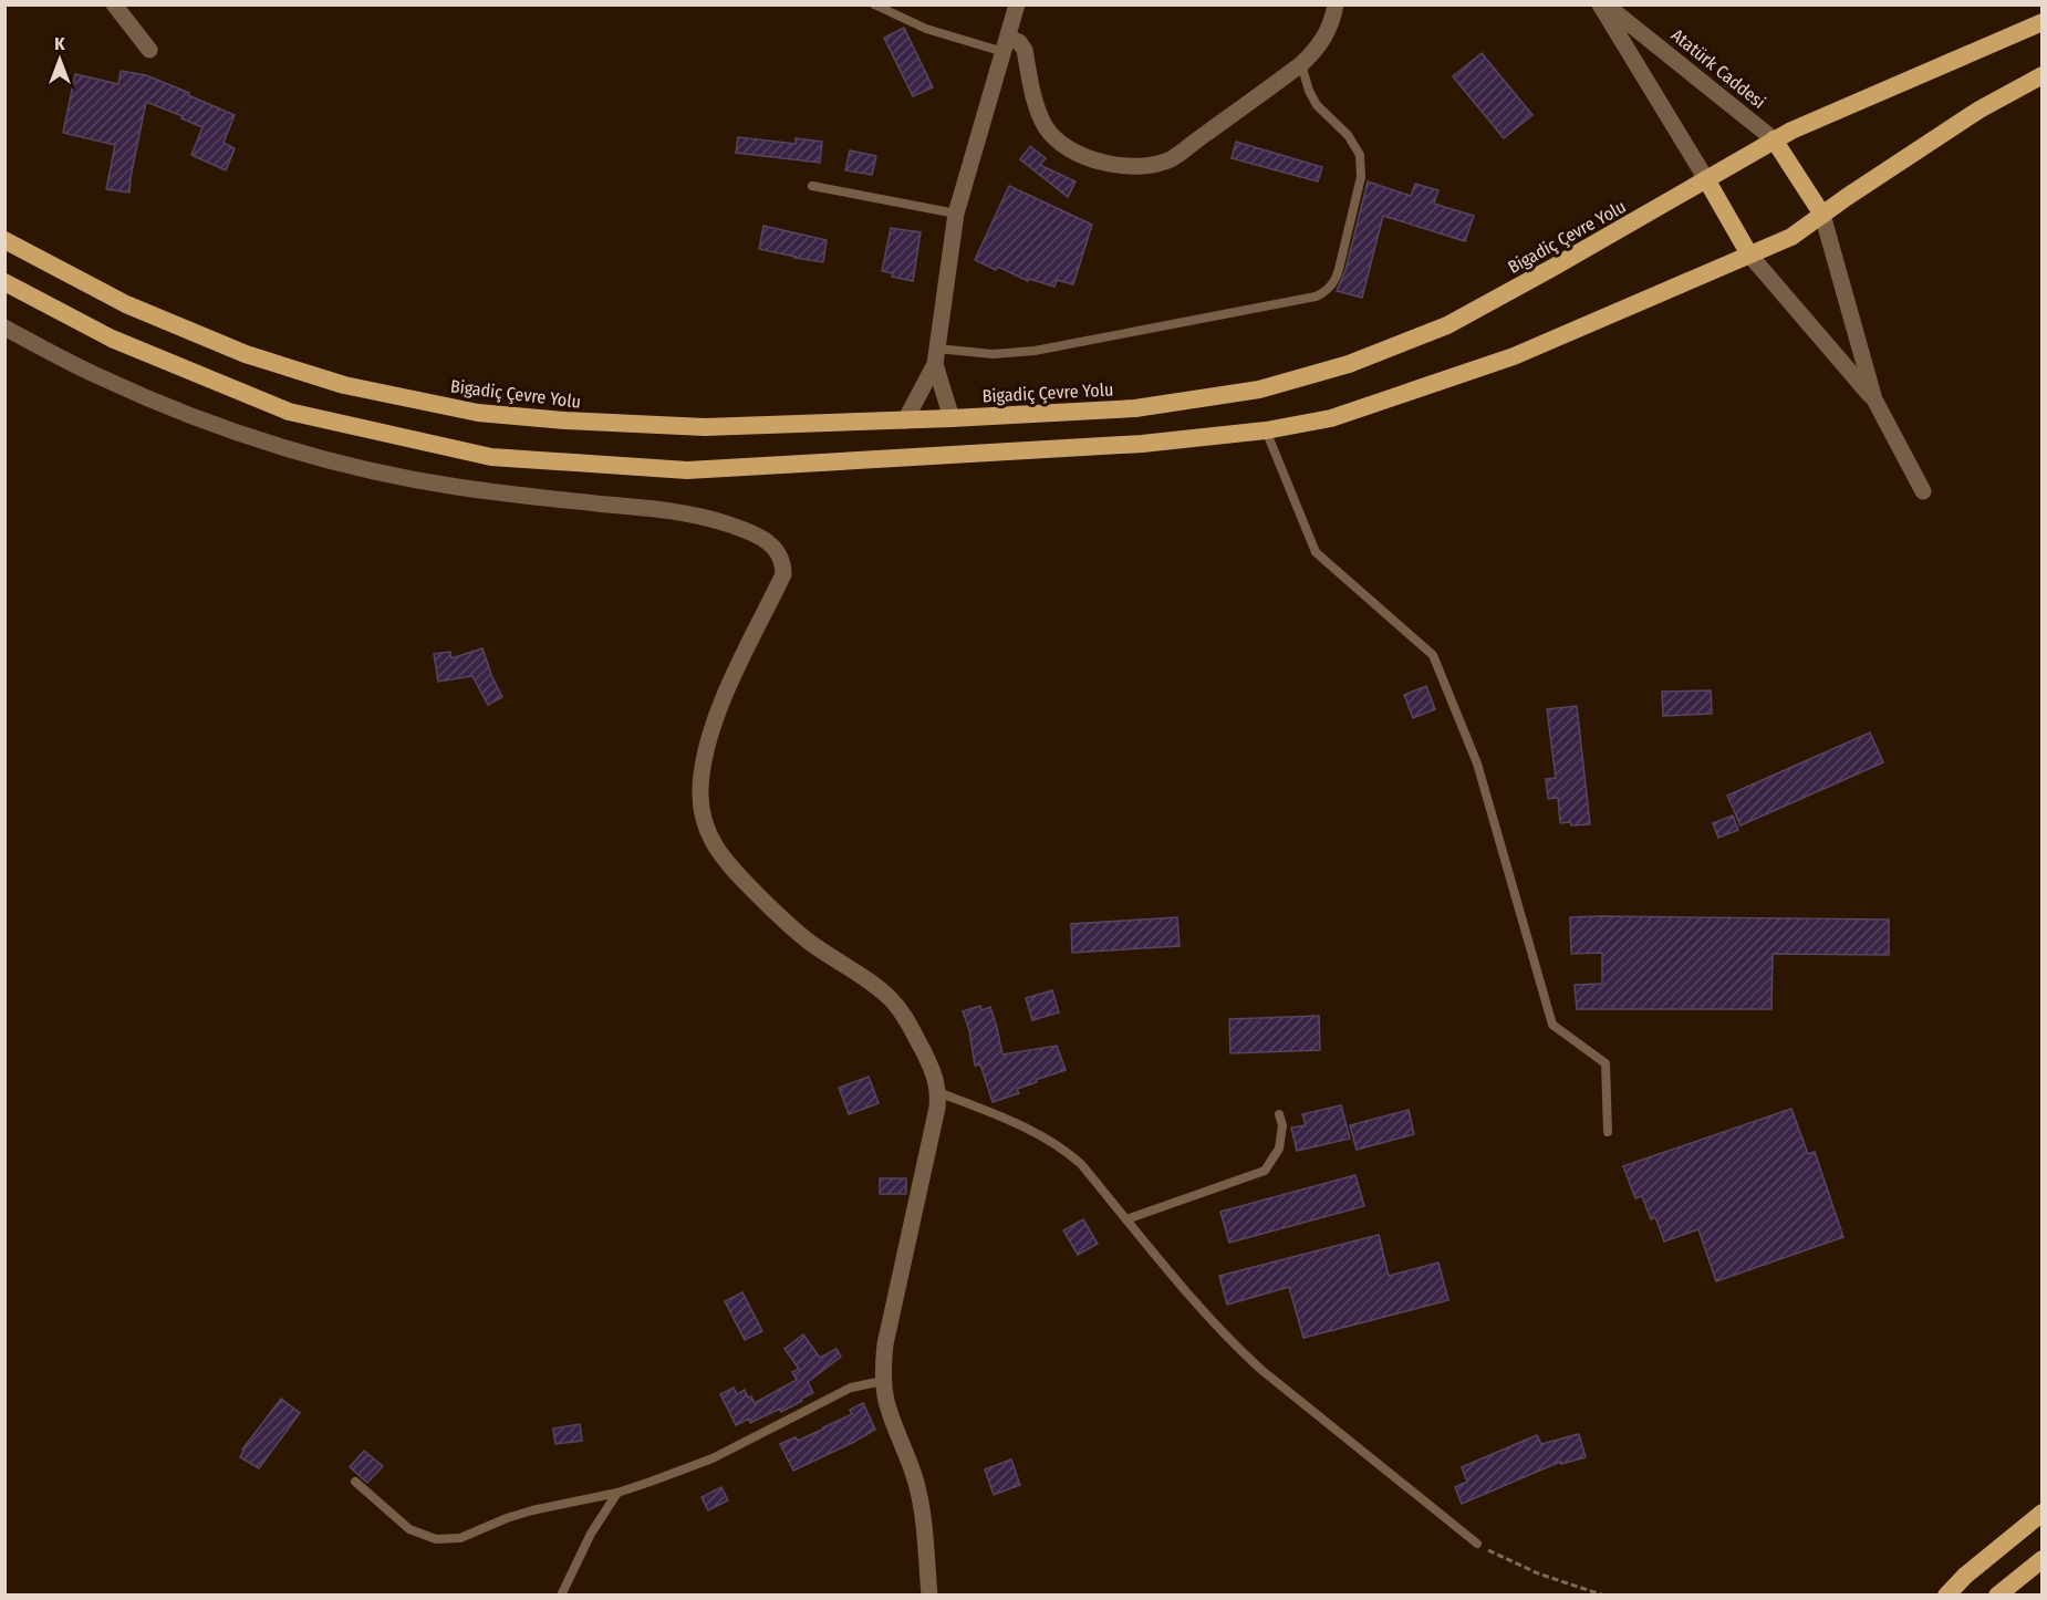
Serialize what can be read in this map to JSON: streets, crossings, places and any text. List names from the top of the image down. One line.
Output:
{"streets":{"highway":["Bigadiç Çevre Yolu"],"street":["Atatürk Caddesi"]},"crossings":[["Atatürk Caddesi","Bigadiç Çevre Yolu"]],"north":"top"}
